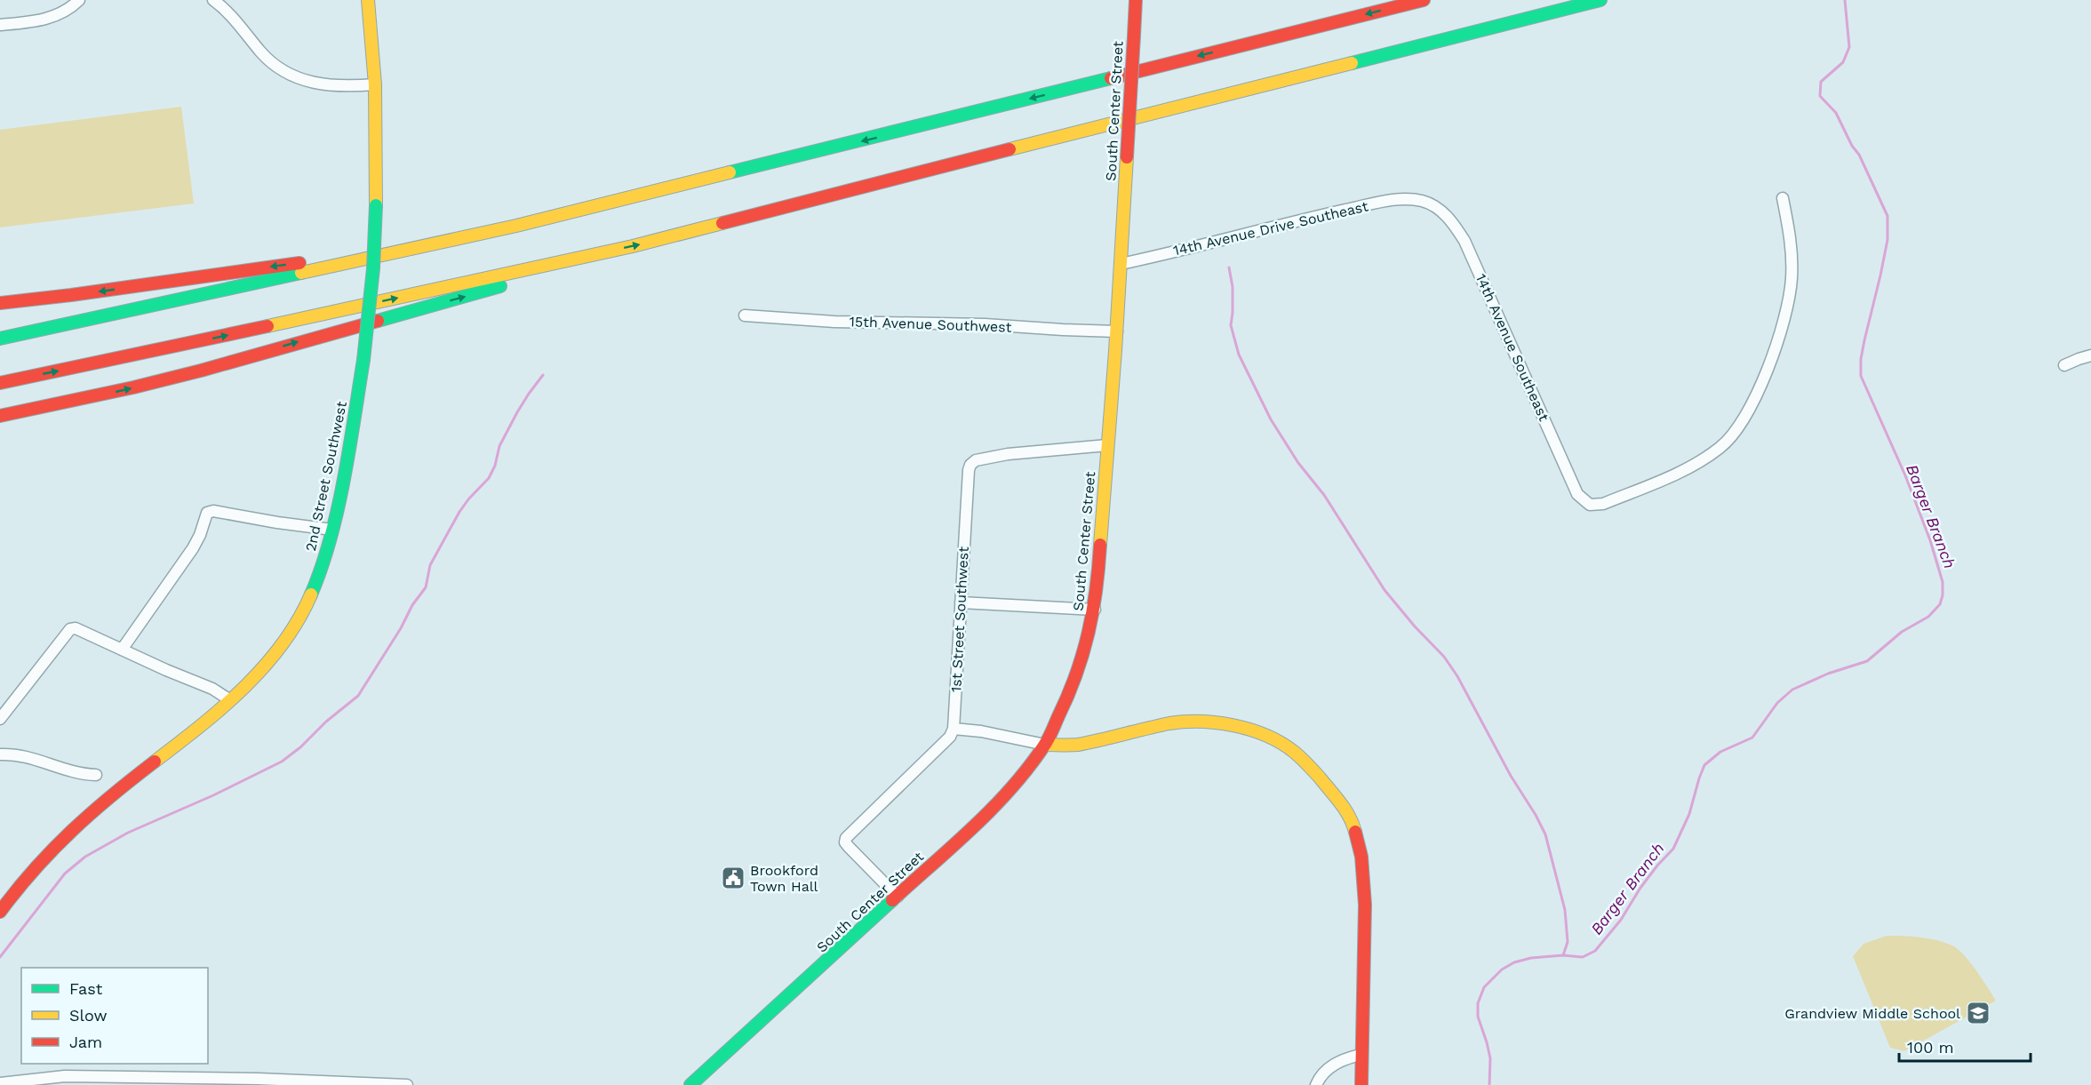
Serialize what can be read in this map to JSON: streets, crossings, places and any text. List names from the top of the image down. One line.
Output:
{"streets":{"main road":["South Center Street","2nd Street Southwest"],"street":["14th Avenue Drive Southeast","15th Avenue Southwest","14th Avenue Southeast","1st Street Southwest"]},"crossings":[["South Center Street","14th Avenue Drive Southeast"],["South Center Street","15th Avenue Southwest"],["South Center Street","1st Street Southwest"],["14th Avenue Drive Southeast","14th Avenue Southeast"]],"water":["Barger Branch"],"places":{"public building":["Brookford Town Hall"],"school or university":["Grandview Middle School"]},"legend":["Fast","Slow","Jam"],"scale_bar":"100 m"}
